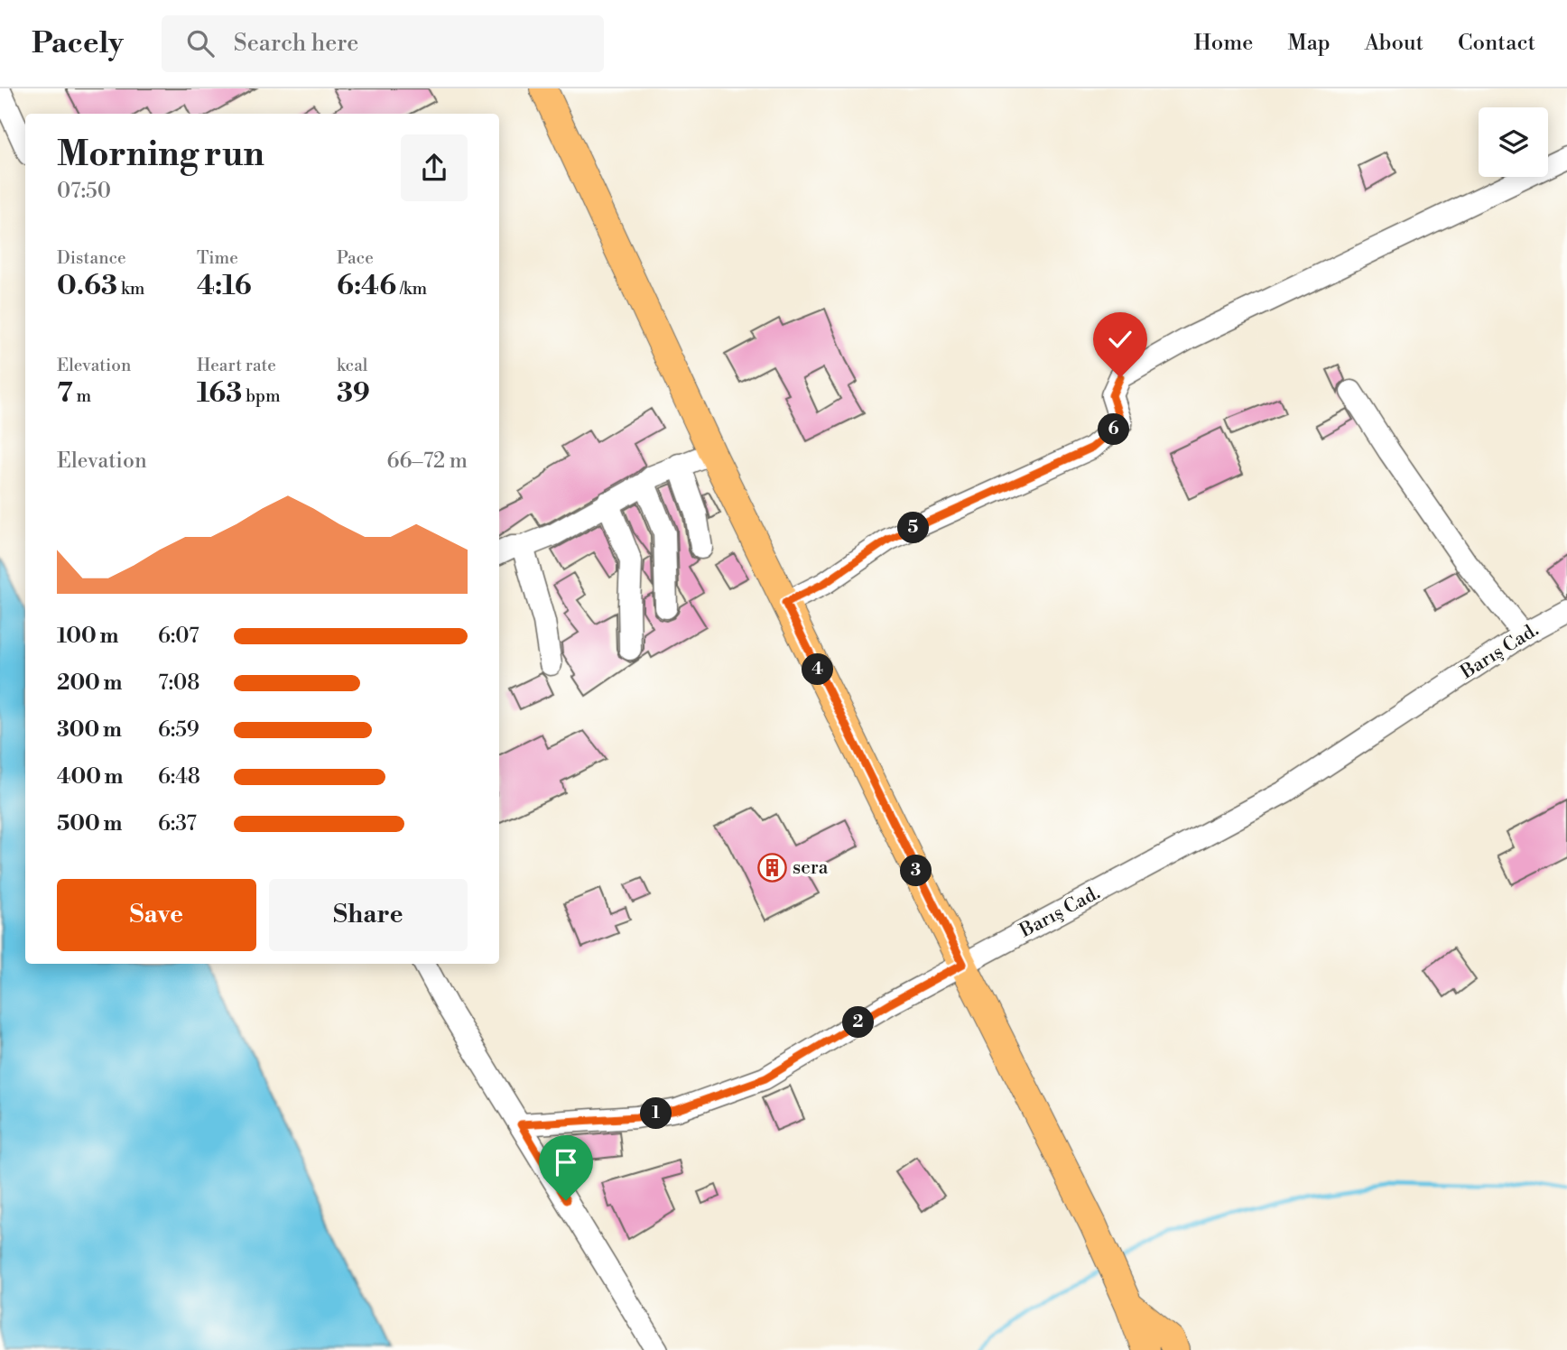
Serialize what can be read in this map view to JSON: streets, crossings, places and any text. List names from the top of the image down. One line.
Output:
{"streets":{"street":["Barış Cad."]},"places":{"building":["sera"]},"page":{"header":"Pacely","search":"Search here","nav":["Home","Map","About","Contact"],"heading":["Morning run","07:50"],"stats":[["Distance","0.63 km"],["Time","4:16"],["Pace","6:46 /km"],["Elevation","7 m"],["Heart rate","163 bpm"],["kcal","39"]],"pins":["6","5","4","3","2","1"],"chart":["Elevation","66–72 m"],"list":[{"name":"100 m","note":"6:07"},{"name":"200 m","note":"7:08"},{"name":"300 m","note":"6:59"},{"name":"400 m","note":"6:48"},{"name":"500 m","note":"6:37"}],"buttons":["Save","Share"]}}
